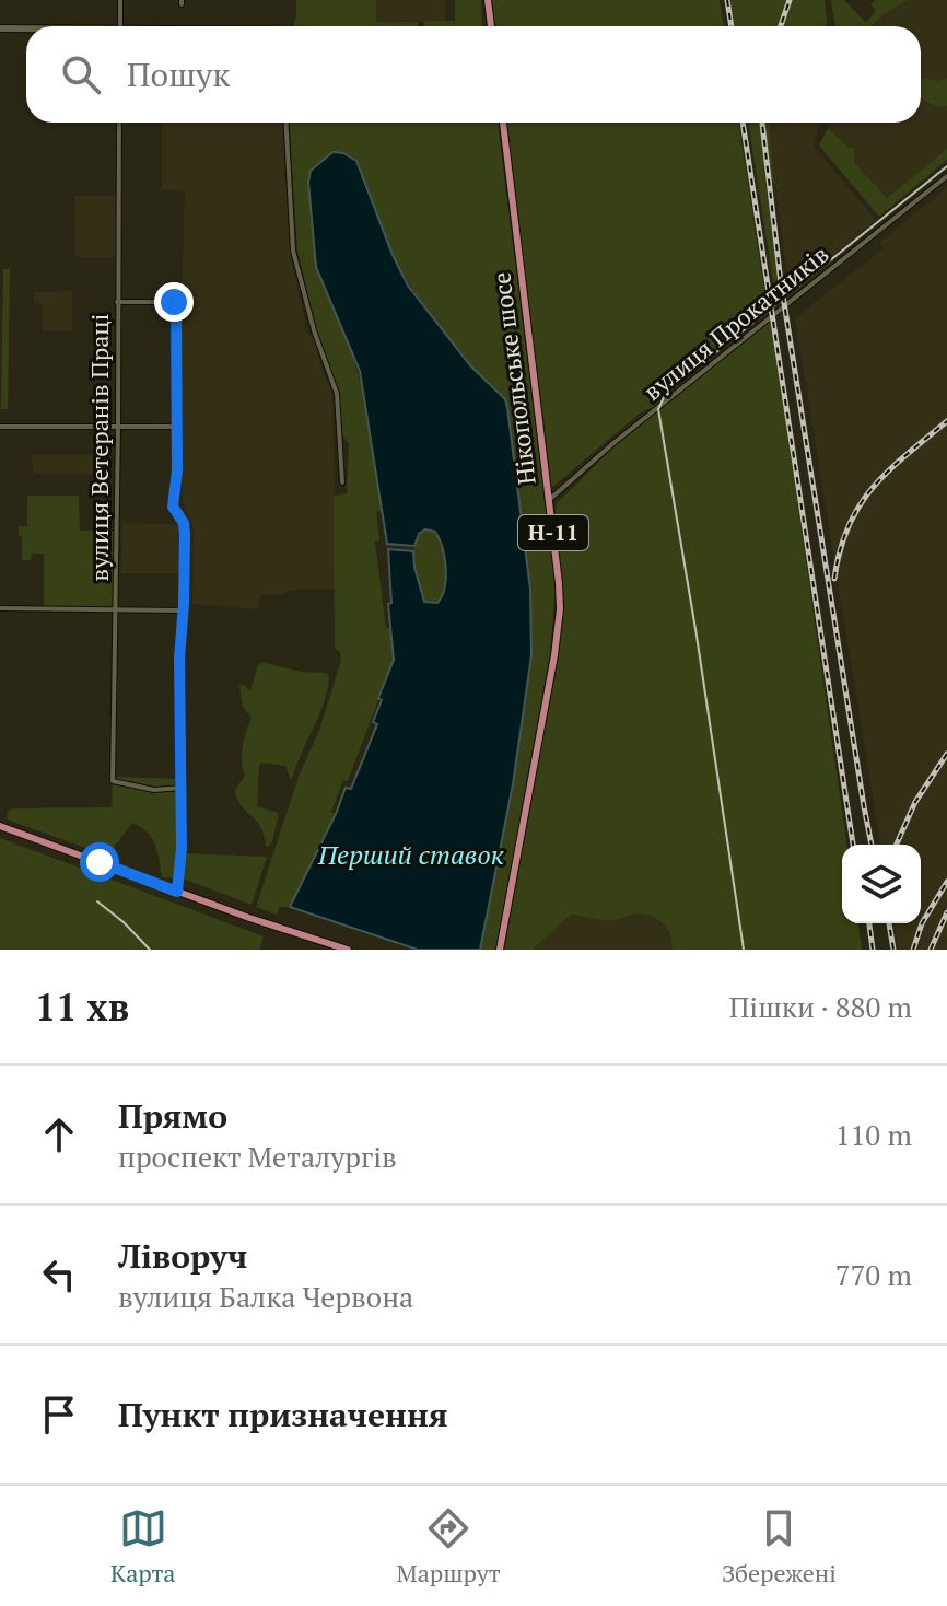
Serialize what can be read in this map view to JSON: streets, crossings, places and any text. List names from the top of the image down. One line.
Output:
{"streets":{"main road":["Нікопольське шосе","Н-11"],"street":["вулиця Прокатників","вулиця Ветеранів Праці"]},"crossings":[["вулиця Прокатників","Нікопольське шосе"]],"water":["Перший ставок"],"page":{"search":"Пошук","heading":["11 хв","Пішки · 880 m"],"list":[["Прямо","проспект Металургів","110 m"],["Ліворуч","вулиця Балка Червона","770 m"],"Пункт призначення"],"nav":["Карта","Маршрут","Збережені"]}}
